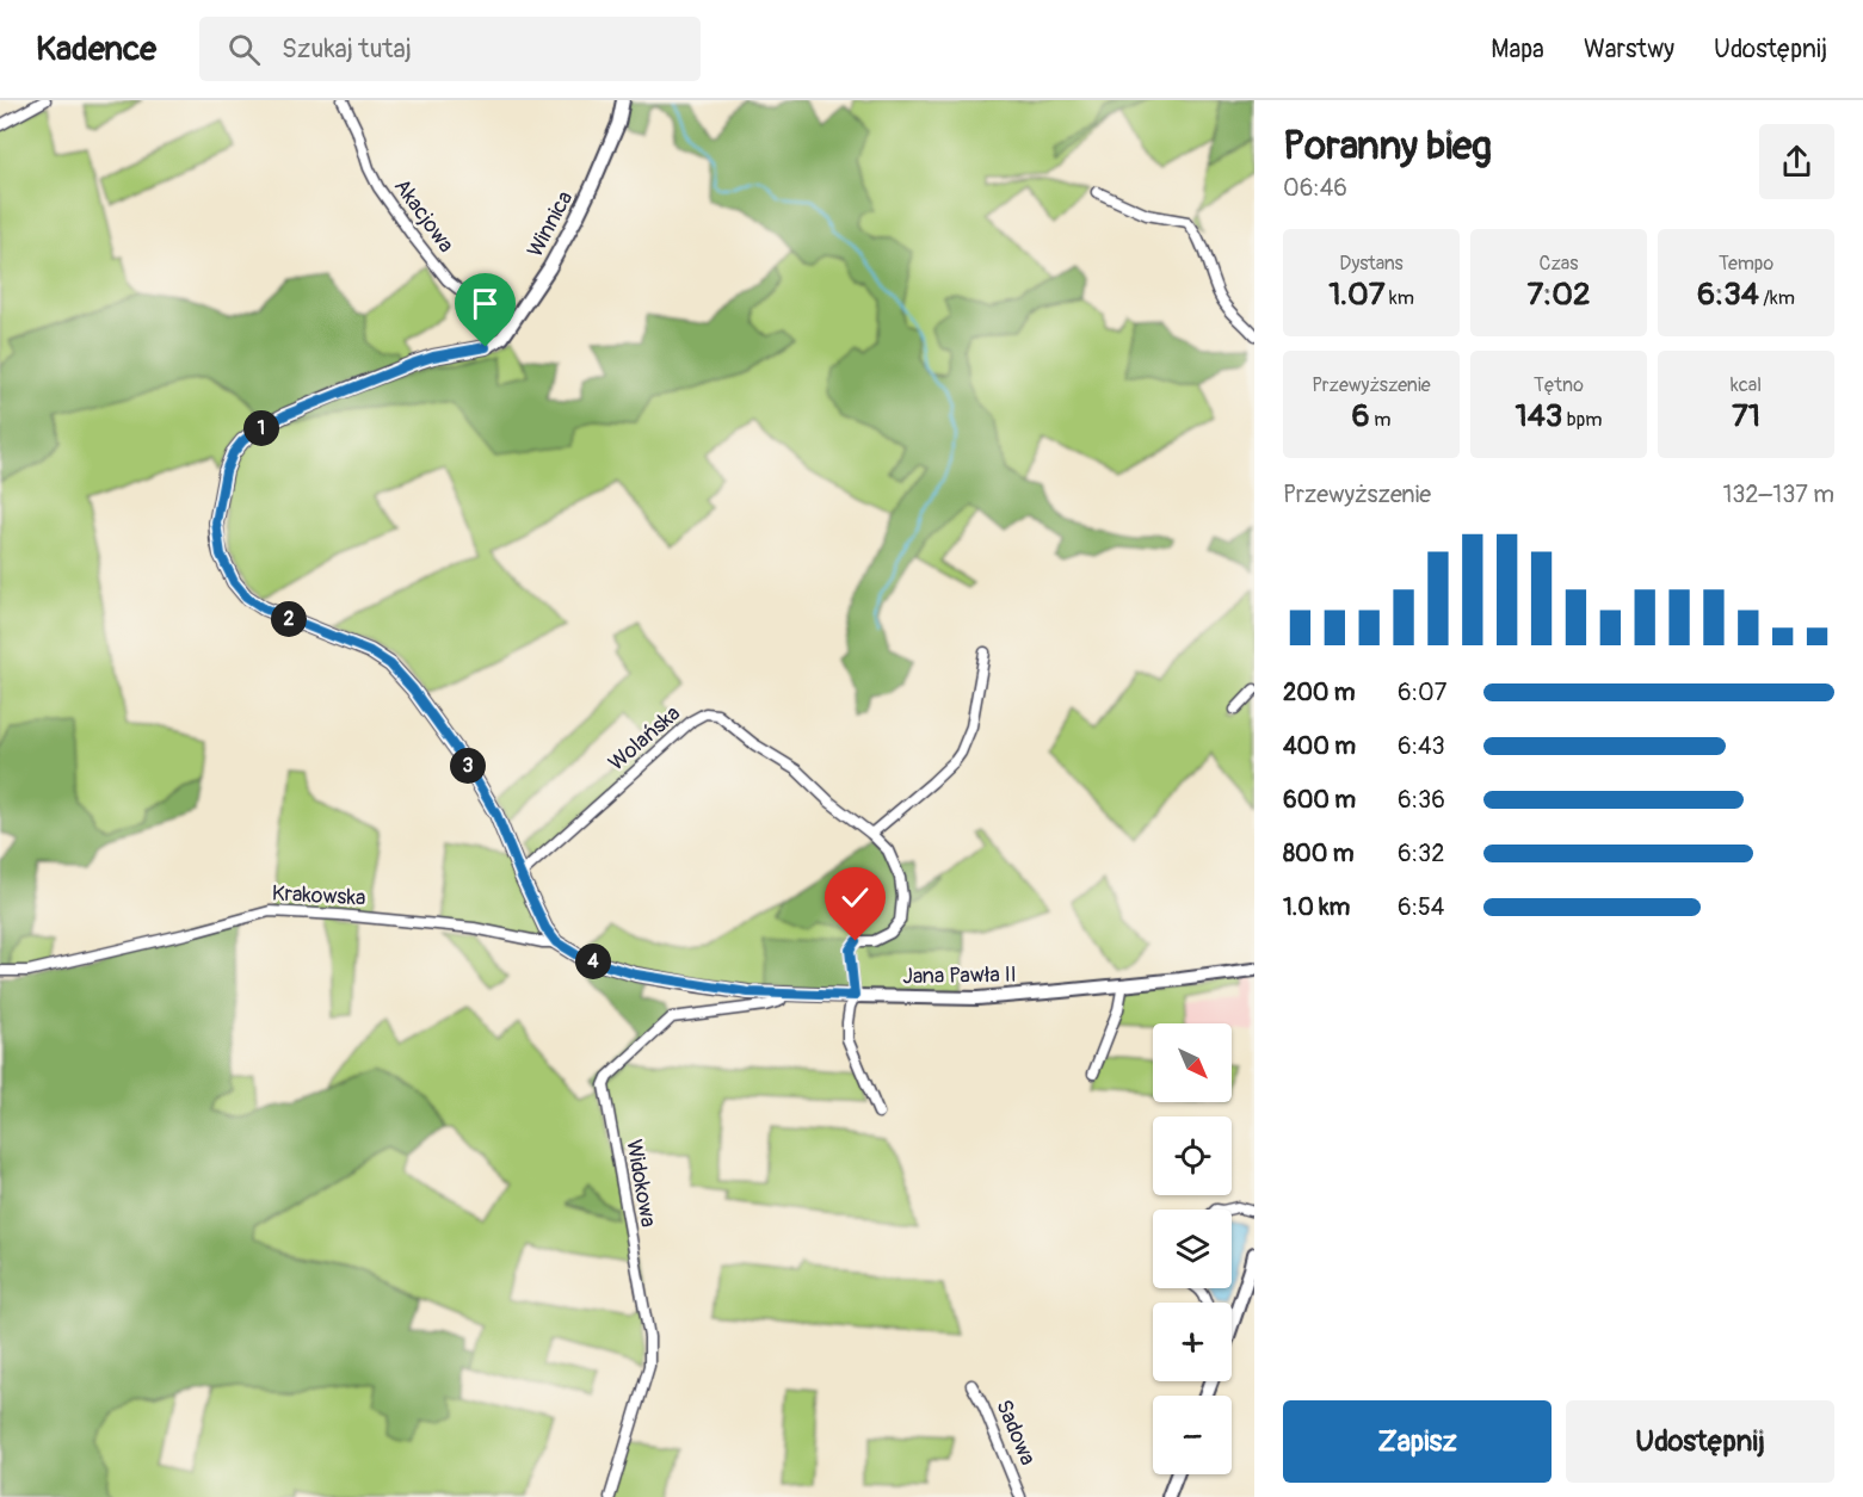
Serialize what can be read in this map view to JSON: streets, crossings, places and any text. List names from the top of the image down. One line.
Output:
{"streets":{"street":["Akacjowa","Winnica","Wolańska","Krakowska","Jana Pawła II","Widokowa","Sadowa"]},"crossings":[["Akacjowa","Winnica"],["Winnica","Jana Pawła II"],["Wolańska","Jana Pawła II"],["Krakowska","Jana Pawła II"],["Jana Pawła II","Widokowa"]],"north":"bottom right","page":{"header":"Kadence","search":"Szukaj tutaj","nav":["Mapa","Warstwy","Udostępnij"],"heading":["Poranny bieg","06:46"],"stats":[["Dystans","1.07 km"],["Czas","7:02"],["Tempo","6:34 /km"],["Przewyższenie","6 m"],["Tętno","143 bpm"],["kcal","71"]],"pins":["1","2","3","4"],"chart":["Przewyższenie","132–137 m"],"list":[{"name":"200 m","note":"6:07"},{"name":"400 m","note":"6:43"},{"name":"600 m","note":"6:36"},{"name":"800 m","note":"6:32"},{"name":"1.0 km","note":"6:54"}],"map_buttons":["+","−"],"buttons":["Zapisz","Udostępnij"]}}
